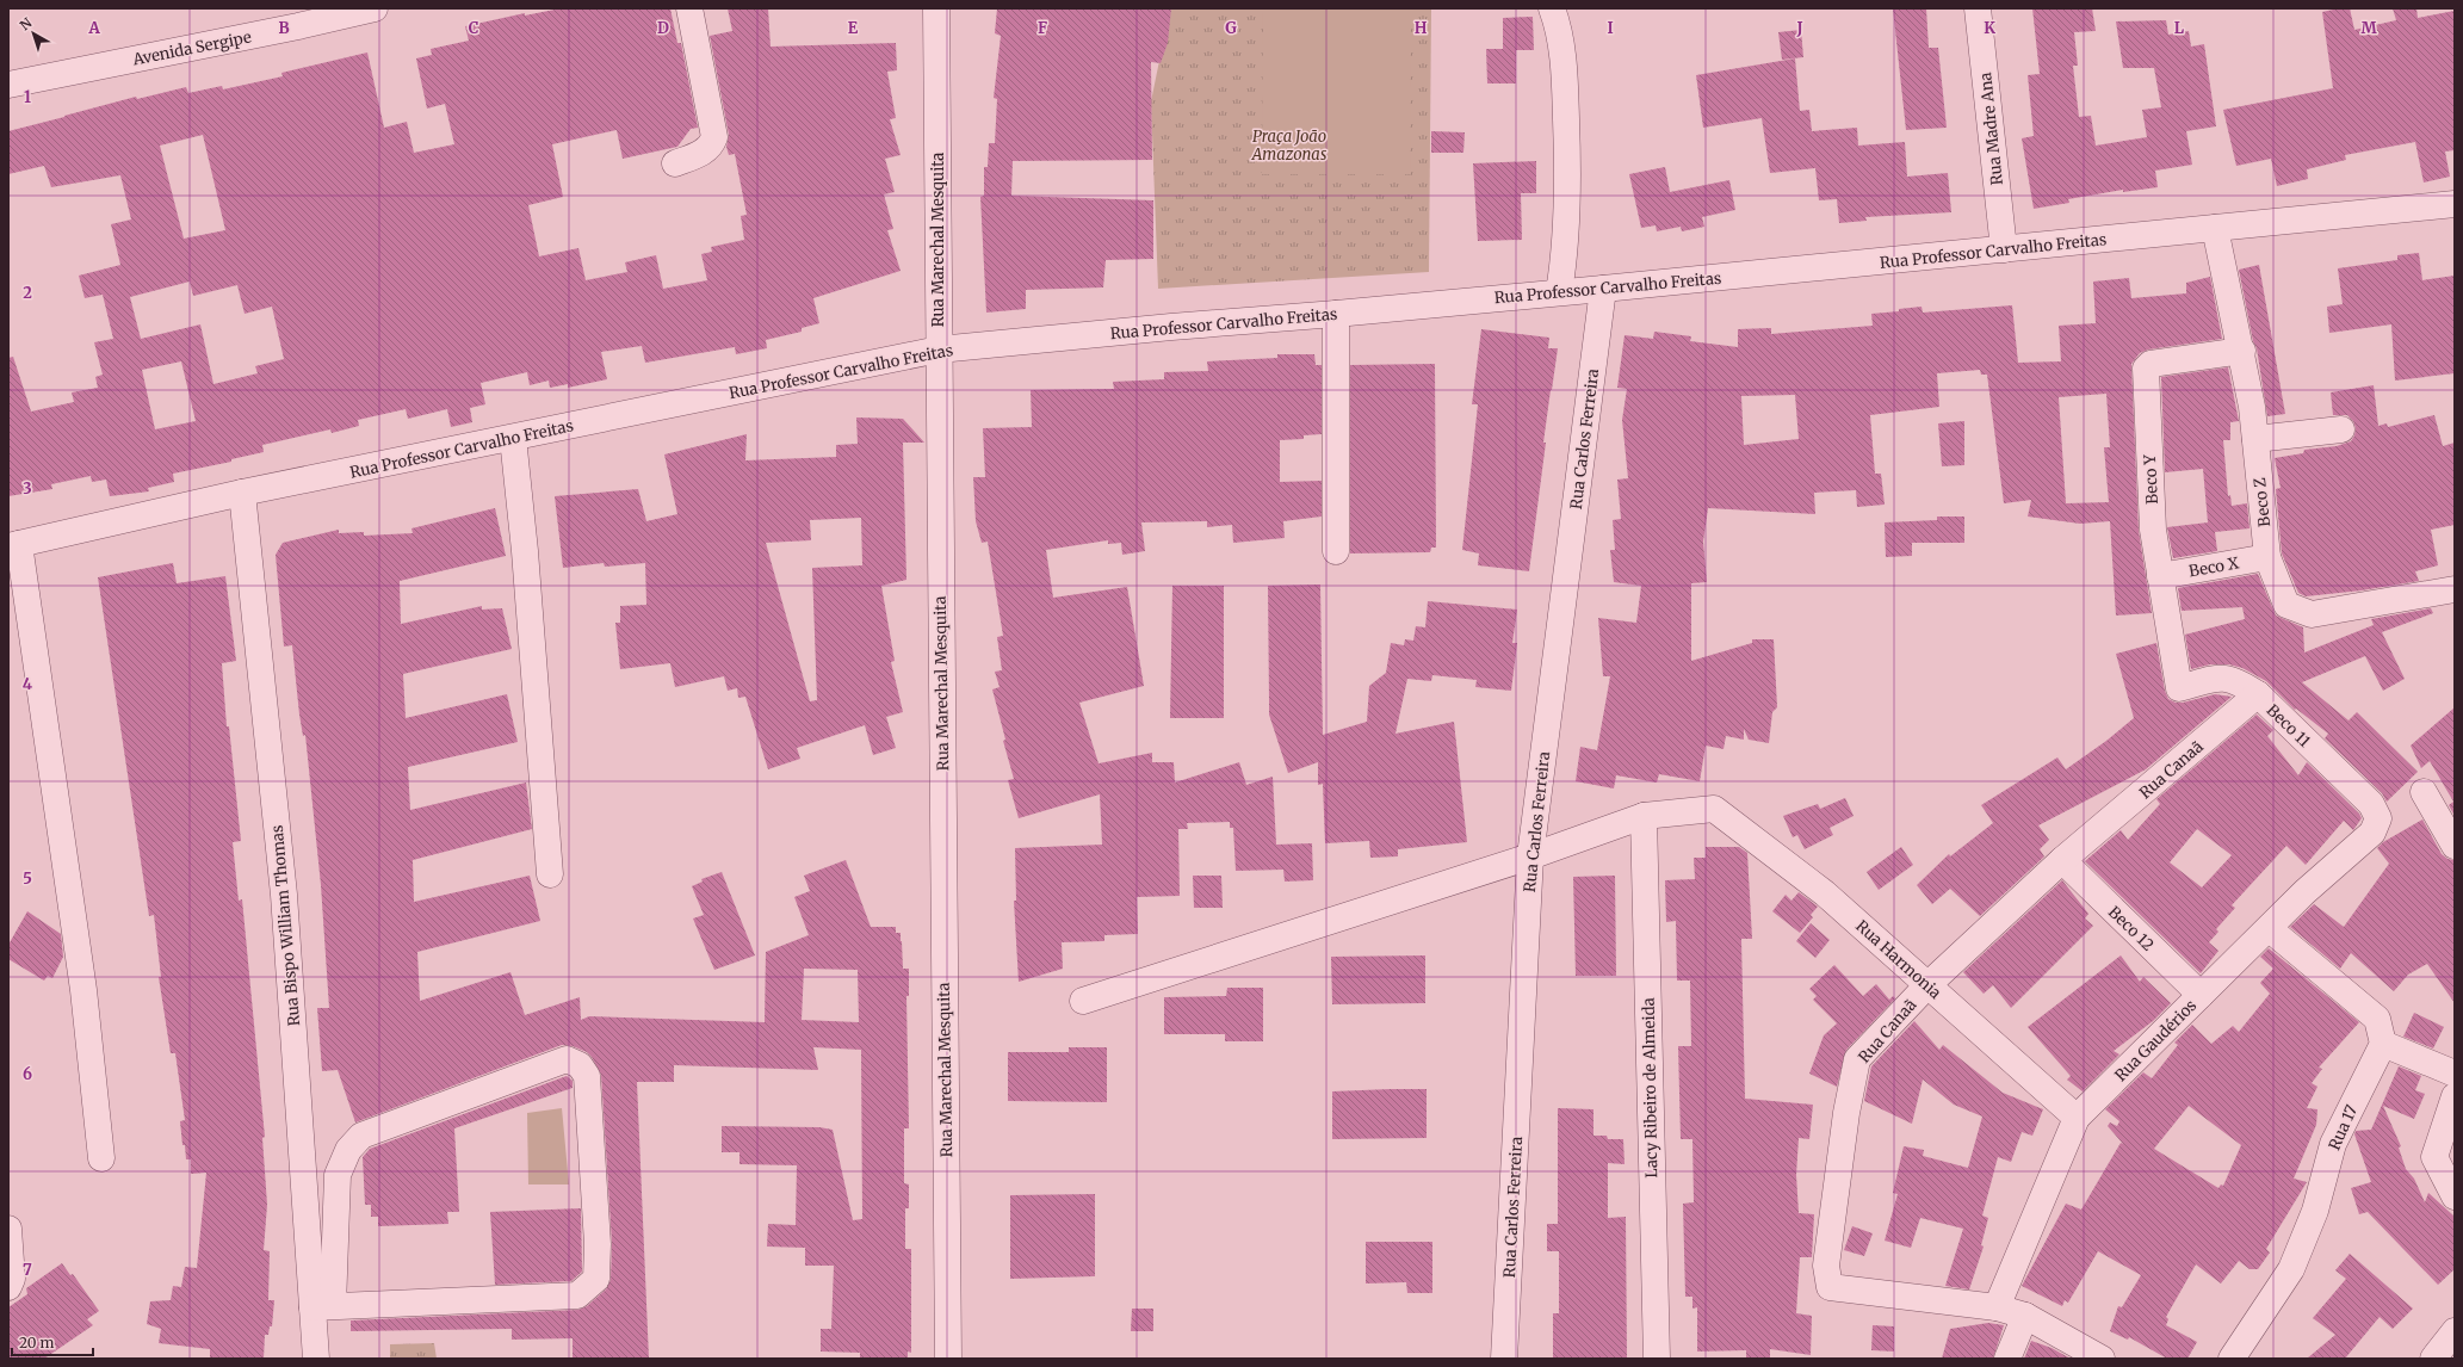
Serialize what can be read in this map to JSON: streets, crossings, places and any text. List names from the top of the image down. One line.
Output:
{"streets":{"street":["Avenida Sergipe","Rua Madre Ana","Rua Marechal Mesquita","Rua Professor Carvalho Freitas","Rua Carlos Ferreira","Beco Y","Beco Z","Beco X","Beco 11","Rua Canaã","Rua Bispo William Thomas","Beco 12","Rua Harmonia","Rua Gaudérios","Lacy Ribeiro de Almeida","Rua 17"]},"crossings":[["Rua Madre Ana","Rua Professor Carvalho Freitas"],["Rua Marechal Mesquita","Rua Professor Carvalho Freitas"],["Rua Professor Carvalho Freitas","Rua Carlos Ferreira"],["Rua Professor Carvalho Freitas","Beco Z"],["Rua Professor Carvalho Freitas","Rua Bispo William Thomas"],["Beco Y","Beco Z"],["Beco Y","Beco X"],["Beco Y","Beco 11"],["Beco Z","Beco X"],["Beco 11","Rua Canaã"],["Beco 11","Rua Gaudérios"],["Rua Canaã","Beco 12"],["Rua Canaã","Rua Harmonia"],["Rua Canaã","Rua Gaudérios"],["Beco 12","Rua Gaudérios"],["Rua Harmonia","Rua Gaudérios"],["Rua Harmonia","Lacy Ribeiro de Almeida"]],"parks":["Praça João Amazonas"],"scale_bar":"20 m","north":"top left","grid":{"columns":["A","B","C","D","E","F","G","H","I","J","K","L","M"],"rows":["1","2","3","4","5","6","7"]}}
